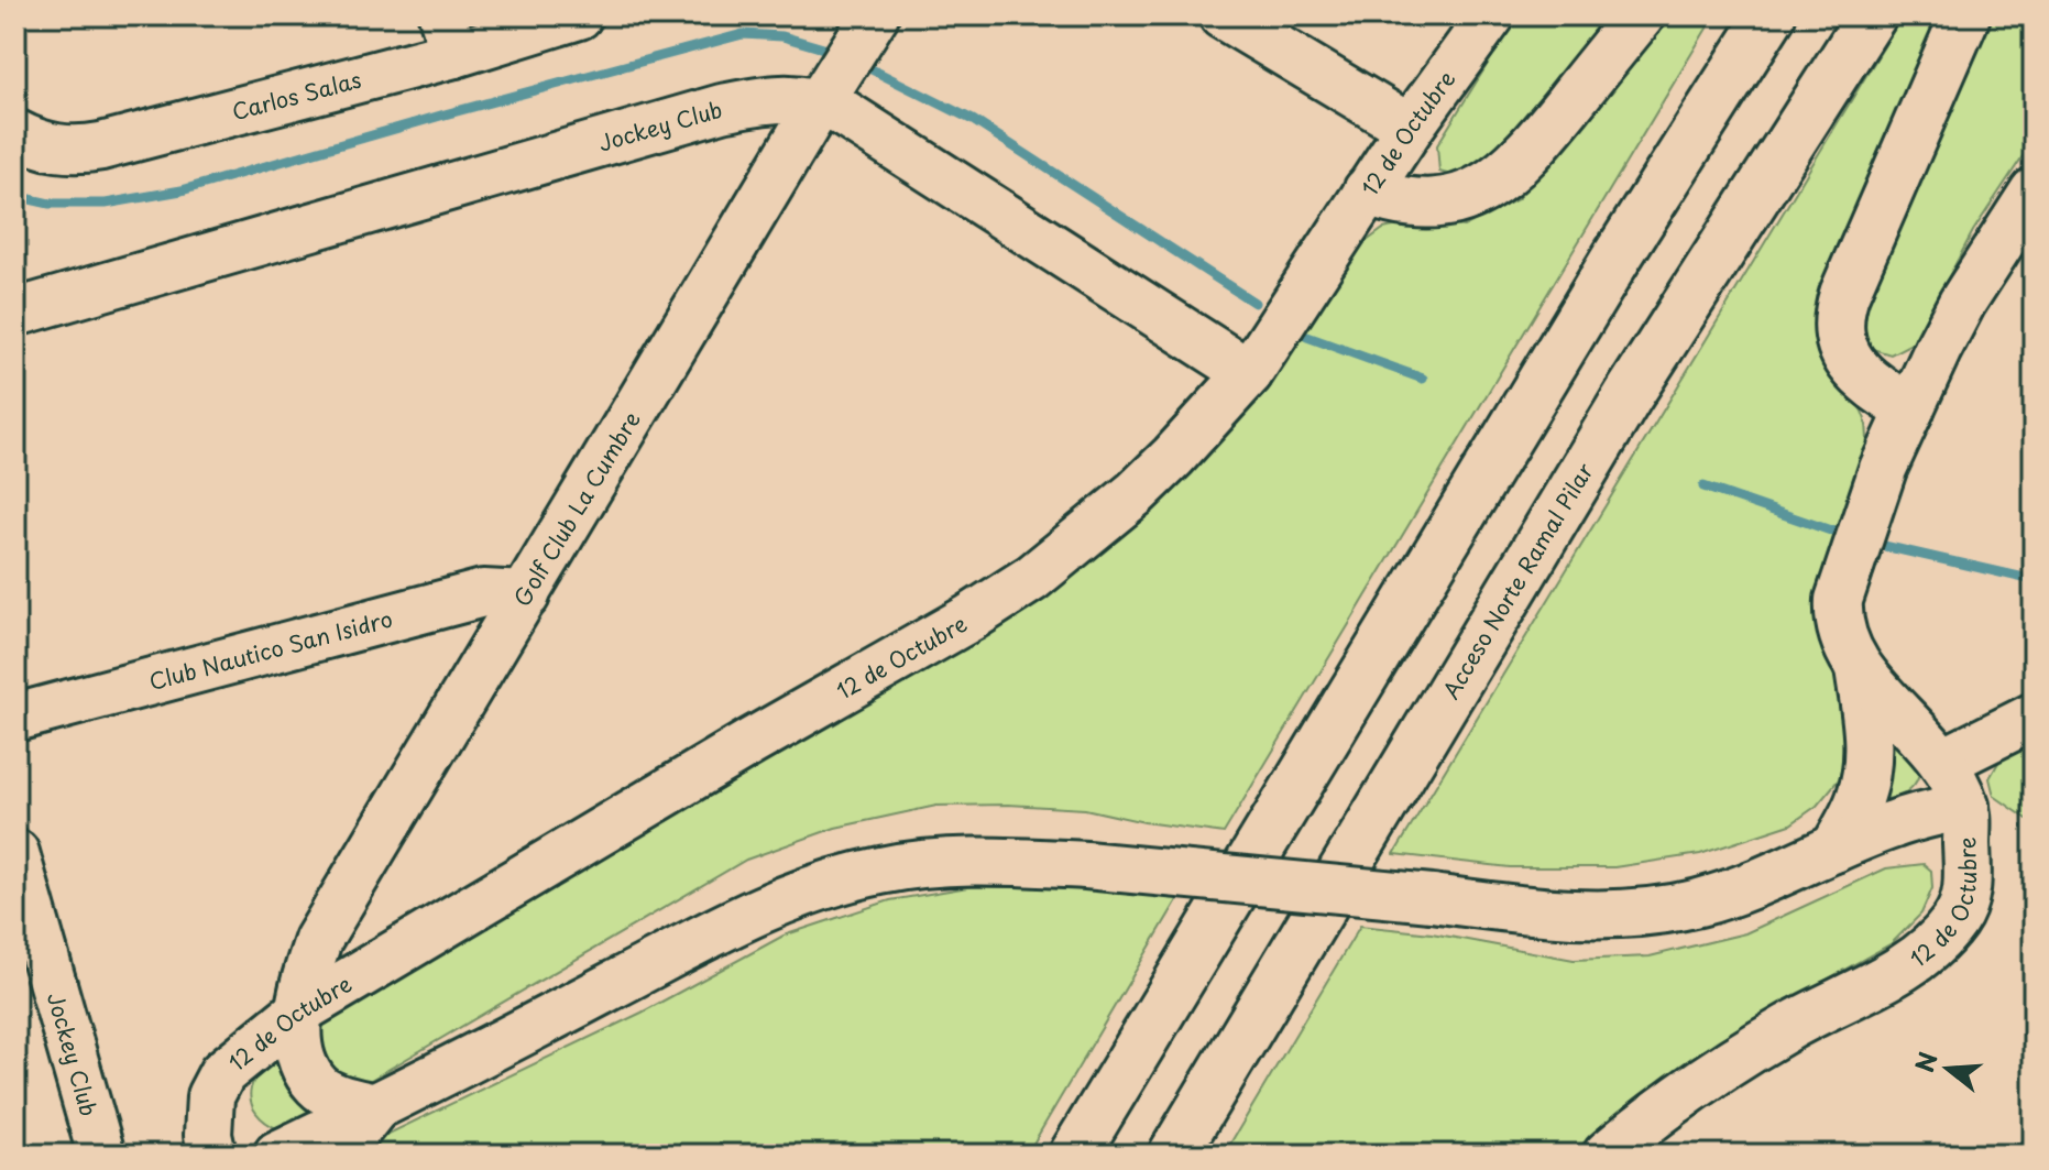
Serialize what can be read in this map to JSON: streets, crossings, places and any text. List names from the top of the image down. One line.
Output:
{"streets":{"highway":["Acceso Norte Ramal Pilar"],"street":["Carlos Salas","Jockey Club","12 de Octubre","Golf Club La Cumbre","Club Nautico San Isidro"]},"crossings":[["Jockey Club","12 de Octubre"],["Jockey Club","Golf Club La Cumbre"],["12 de Octubre","Golf Club La Cumbre"],["Golf Club La Cumbre","Club Nautico San Isidro"]],"north":"left"}
